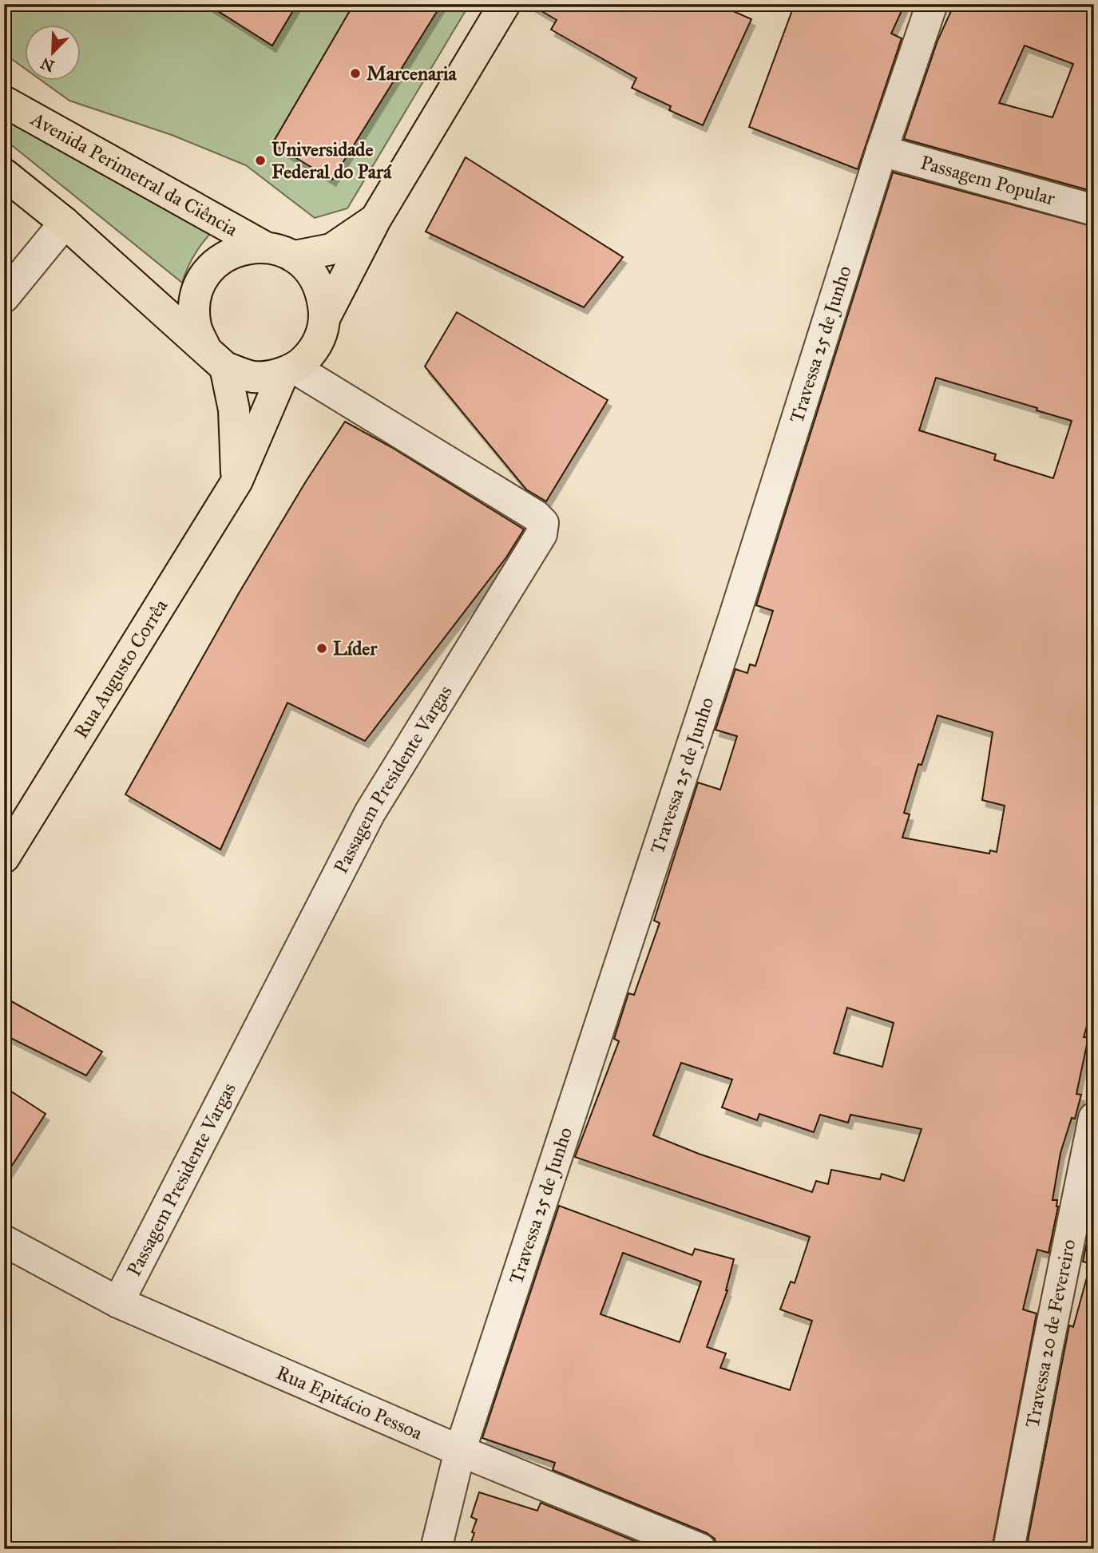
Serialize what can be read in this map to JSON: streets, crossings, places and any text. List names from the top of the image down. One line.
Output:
{"streets":{"main road":["Avenida Perimetral da Ciência","Rua Augusto Corrêa"],"street":["Passagem Popular","Travessa 25 de Junho","Passagem Presidente Vargas","Travessa 20 de Fevereiro","Rua Epitácio Pessoa"]},"crossings":[["Avenida Perimetral da Ciência","Rua Augusto Corrêa"],["Avenida Perimetral da Ciência","Passagem Presidente Vargas"],["Passagem Popular","Travessa 25 de Junho"],["Travessa 25 de Junho","Rua Epitácio Pessoa"],["Rua Augusto Corrêa","Passagem Presidente Vargas"],["Passagem Presidente Vargas","Rua Epitácio Pessoa"]],"places":["Marcenaria","Universidade Federal do Pará","Líder"],"north":"bottom left"}
